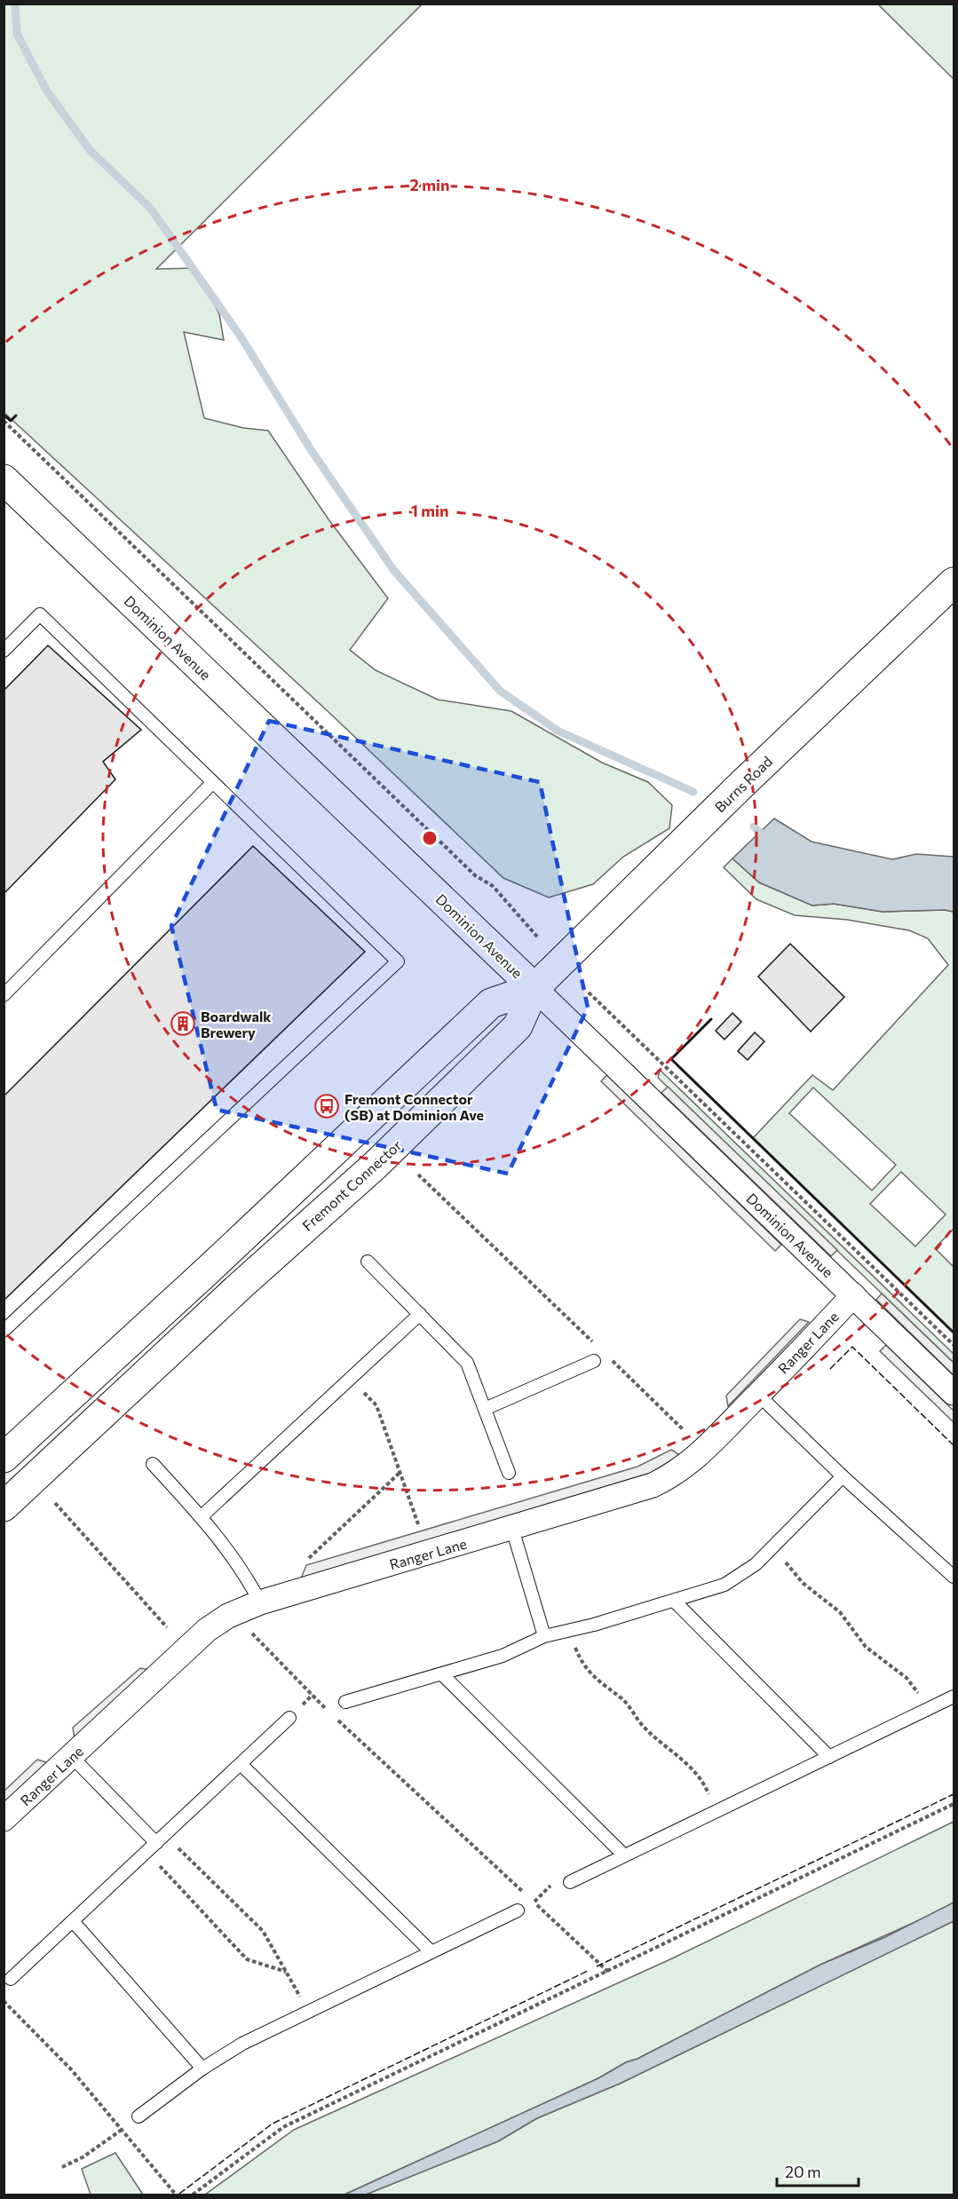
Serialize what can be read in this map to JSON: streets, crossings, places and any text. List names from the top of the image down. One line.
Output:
{"streets":{"main road":["Dominion Avenue","Burns Road","Fremont Connector"],"street":["Ranger Lane"]},"crossings":[["Dominion Avenue","Burns Road"],["Dominion Avenue","Fremont Connector"],["Dominion Avenue","Ranger Lane"],["Burns Road","Fremont Connector"]],"places":{"building":["Boardwalk Brewery"],"bus stop":["Fremont Connector (SB) at Dominion Ave"]},"scale_bar":"20 m","rings":["2 min","1 min"]}
